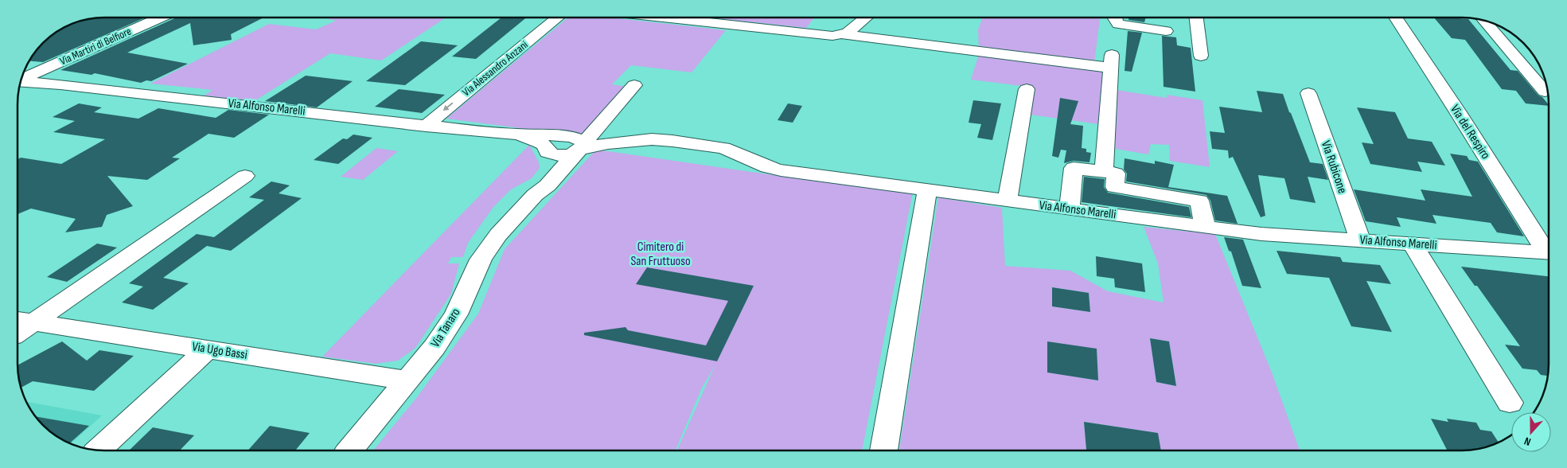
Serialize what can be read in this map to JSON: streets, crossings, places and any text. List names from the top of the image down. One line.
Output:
{"streets":{"street":["Via Martiri di Belfiore","Via Alessandro Anzani","Via Alfonso Marelli","Via del Respiro","Via Rubicone","Via Tanaro","Via Ugo Bassi"]},"crossings":[["Via Alessandro Anzani","Via Alfonso Marelli"],["Via Alfonso Marelli","Via del Respiro"],["Via Alfonso Marelli","Via Rubicone"],["Via Alfonso Marelli","Via Tanaro"],["Via Tanaro","Via Ugo Bassi"]],"one_way":["Via Alessandro Anzani"],"parks":["Cimitero di San Fruttuoso"],"north":"bottom"}
